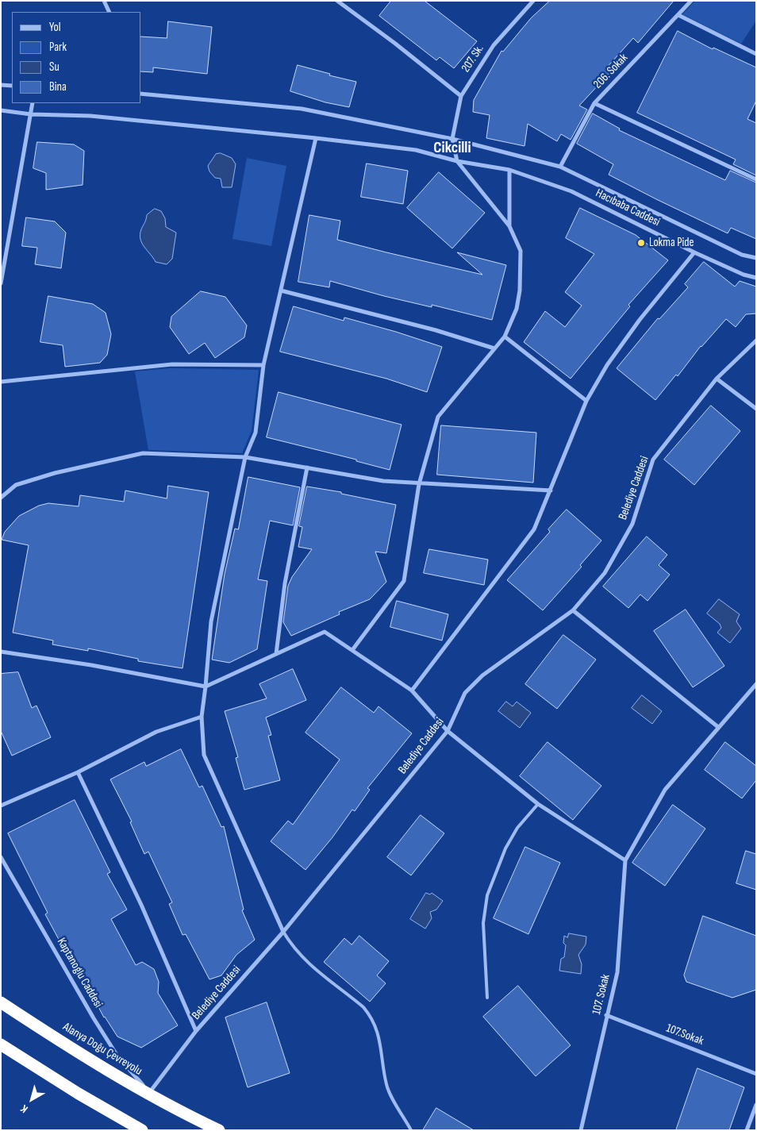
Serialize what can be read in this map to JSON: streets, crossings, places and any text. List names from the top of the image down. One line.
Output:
{"streets":{"highway":["Alanya Doğu Çevreyolu"],"street":["207. Sk.","206. Sokak","Hacıbaba Caddesi","Belediye Caddesi","Kaptanoglu Caddesi","107. Sokak","107.Sokak"]},"crossings":[["Belediye Caddesi","Kaptanoglu Caddesi"],["Belediye Caddesi","Alanya Doğu Çevreyolu"],["Kaptanoglu Caddesi","Alanya Doğu Çevreyolu"],["107. Sokak","107.Sokak"]],"districts":["Cikcilli"],"places":["Lokma Pide"],"legend":["Yol","Park","Su","Bina"],"north":"bottom left"}
